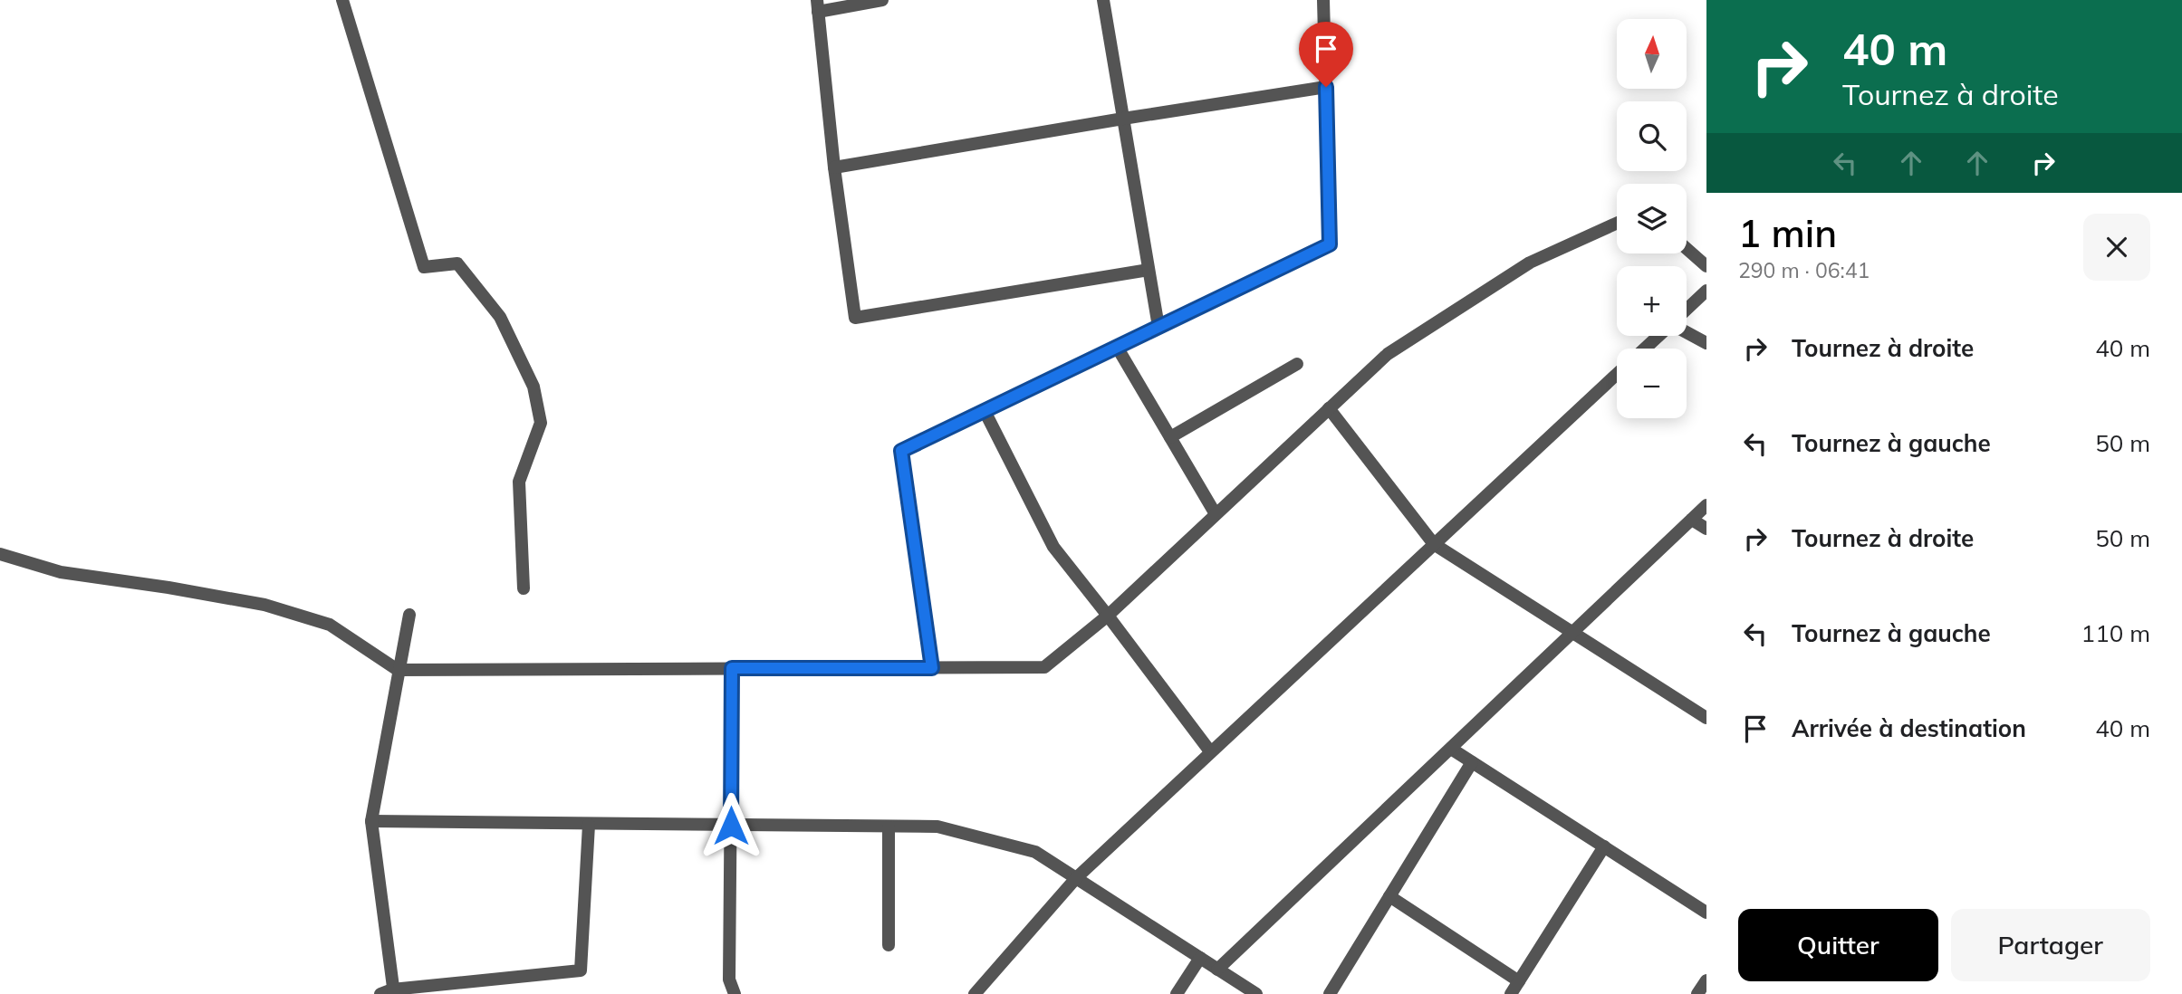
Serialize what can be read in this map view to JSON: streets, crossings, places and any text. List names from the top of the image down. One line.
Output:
{"north":"top","page":{"turn":["40 m","Tournez à droite"],"map_buttons":["+","−"],"heading":["1 min","290 m · 06:41"],"list":[{"name":"Tournez à droite","value":"40 m"},{"name":"Tournez à gauche","value":"50 m"},{"name":"Tournez à droite","value":"50 m"},{"name":"Tournez à gauche","value":"110 m"},{"name":"Arrivée à destination","value":"40 m"}],"buttons":["Quitter","Partager"]}}
